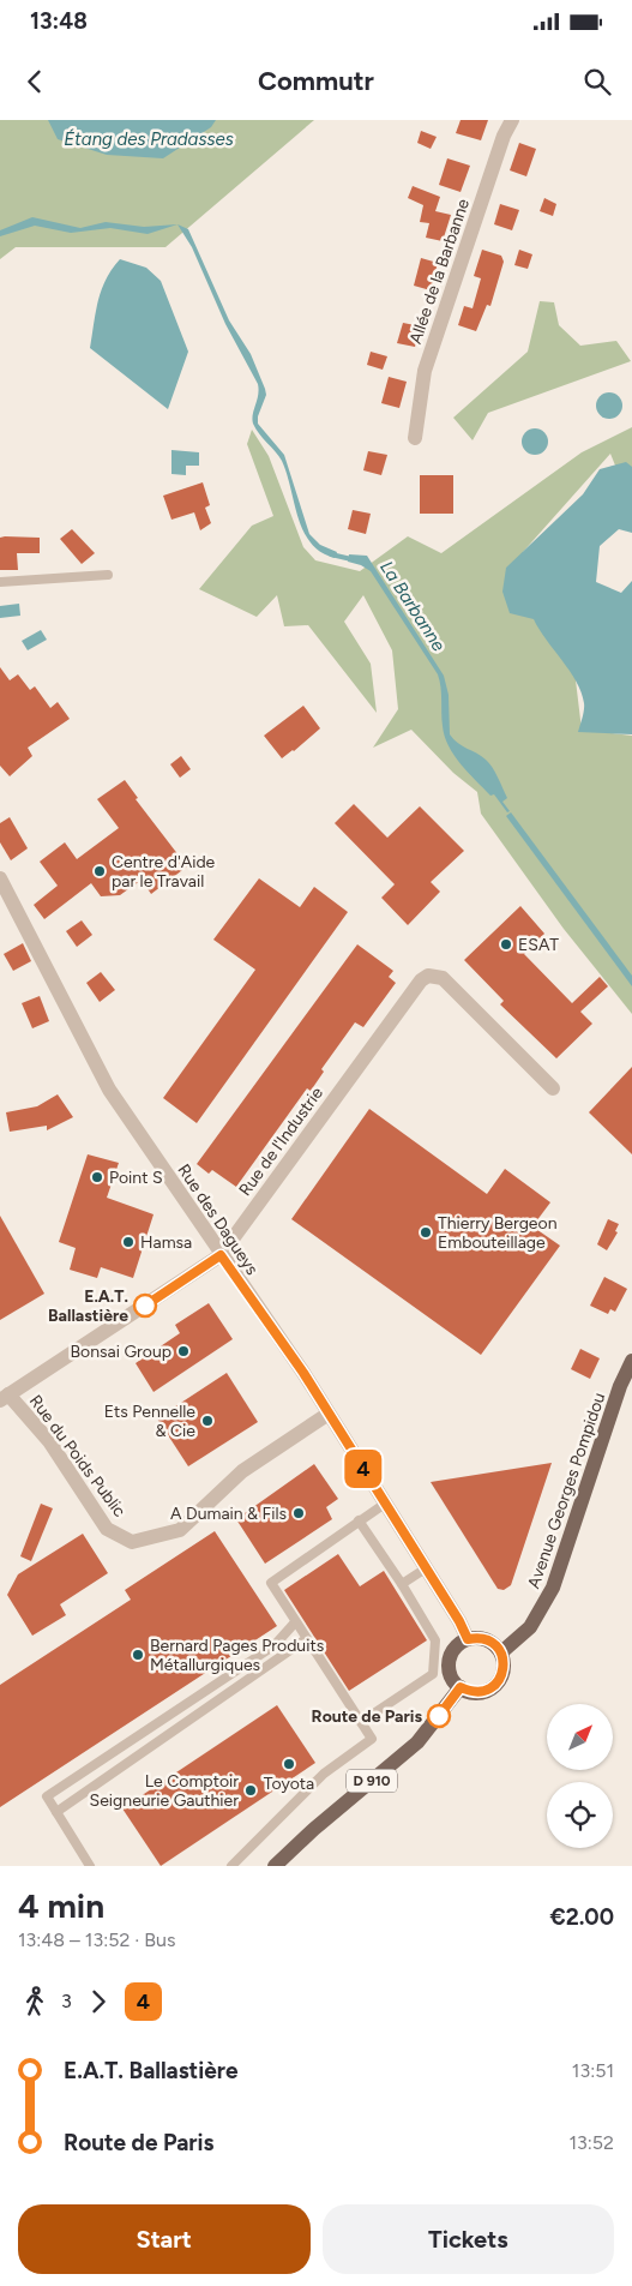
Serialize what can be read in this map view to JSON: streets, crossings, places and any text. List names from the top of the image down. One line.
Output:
{"streets":{"main road":["Avenue Georges Pompidou","D 910"],"street":["Allée de la Barbanne","Rue de l'Industrie","Rue des Dagueys","Rue du Poids Public"]},"crossings":[["Rue de l'Industrie","Rue des Dagueys"],["Rue de l'Industrie","Rue du Poids Public"],["Rue des Dagueys","Rue du Poids Public"],["Rue des Dagueys","Avenue Georges Pompidou"],["Rue des Dagueys","D 910"],["Avenue Georges Pompidou","D 910"]],"water":["Étang des Pradasses","La Barbanne"],"places":["Centre d'Aide par le Travail","ESAT","Point S","Thierry Bergeon Embouteillage","Hamsa","E.A.T. Ballastière","Bonsai Group","Ets Pennelle & Cie","A Dumain & Fils","Bernard Pages Produits Métallurgiques","Route de Paris","Toyota","Le Comptoir Seigneurie Gauthier"],"lines":["bus line 4"],"north":"top right","page":{"status":"13:48","header":"Commutr","on_map":"4","heading":["4 min","13:48 – 13:52 · Bus","€2.00"],"legs":["3","4"],"list":[{"name":"E.A.T. Ballastière","value":"13:51"},{"name":"Route de Paris","value":"13:52"}],"buttons":["Start","Tickets"]}}
